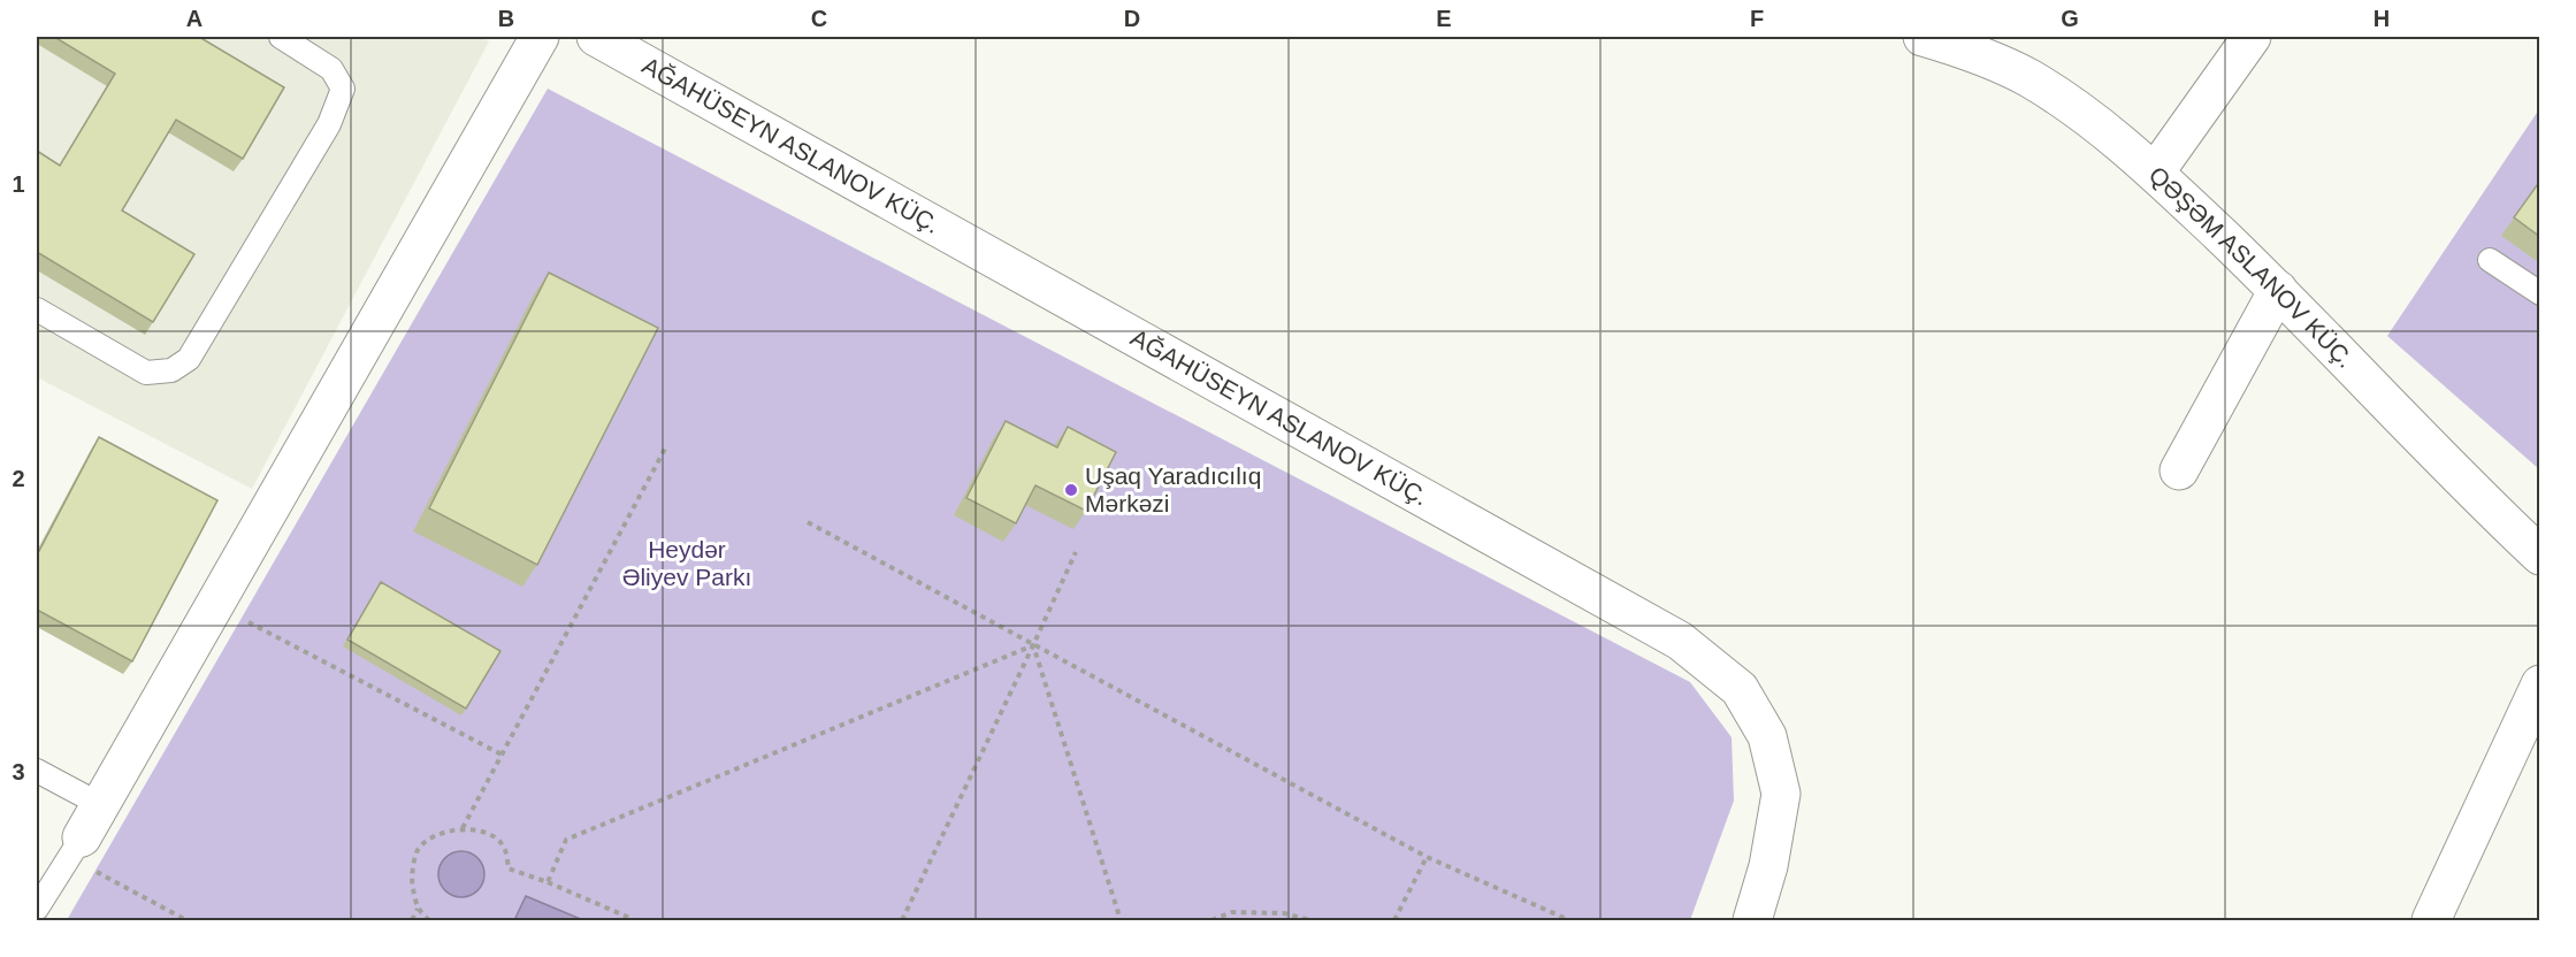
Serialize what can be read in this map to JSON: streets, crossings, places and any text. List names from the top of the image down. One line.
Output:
{"streets":{"street":["AĞAHÜSEYN ASLANOV KÜÇ.","QƏŞƏM ASLANOV KÜÇ."]},"parks":["Heydər Əliyev Parkı"],"places":["Uşaq Yaradıcılıq Mərkəzi"],"grid":{"columns":["A","B","C","D","E","F","G","H"],"rows":["1","2","3"]}}
